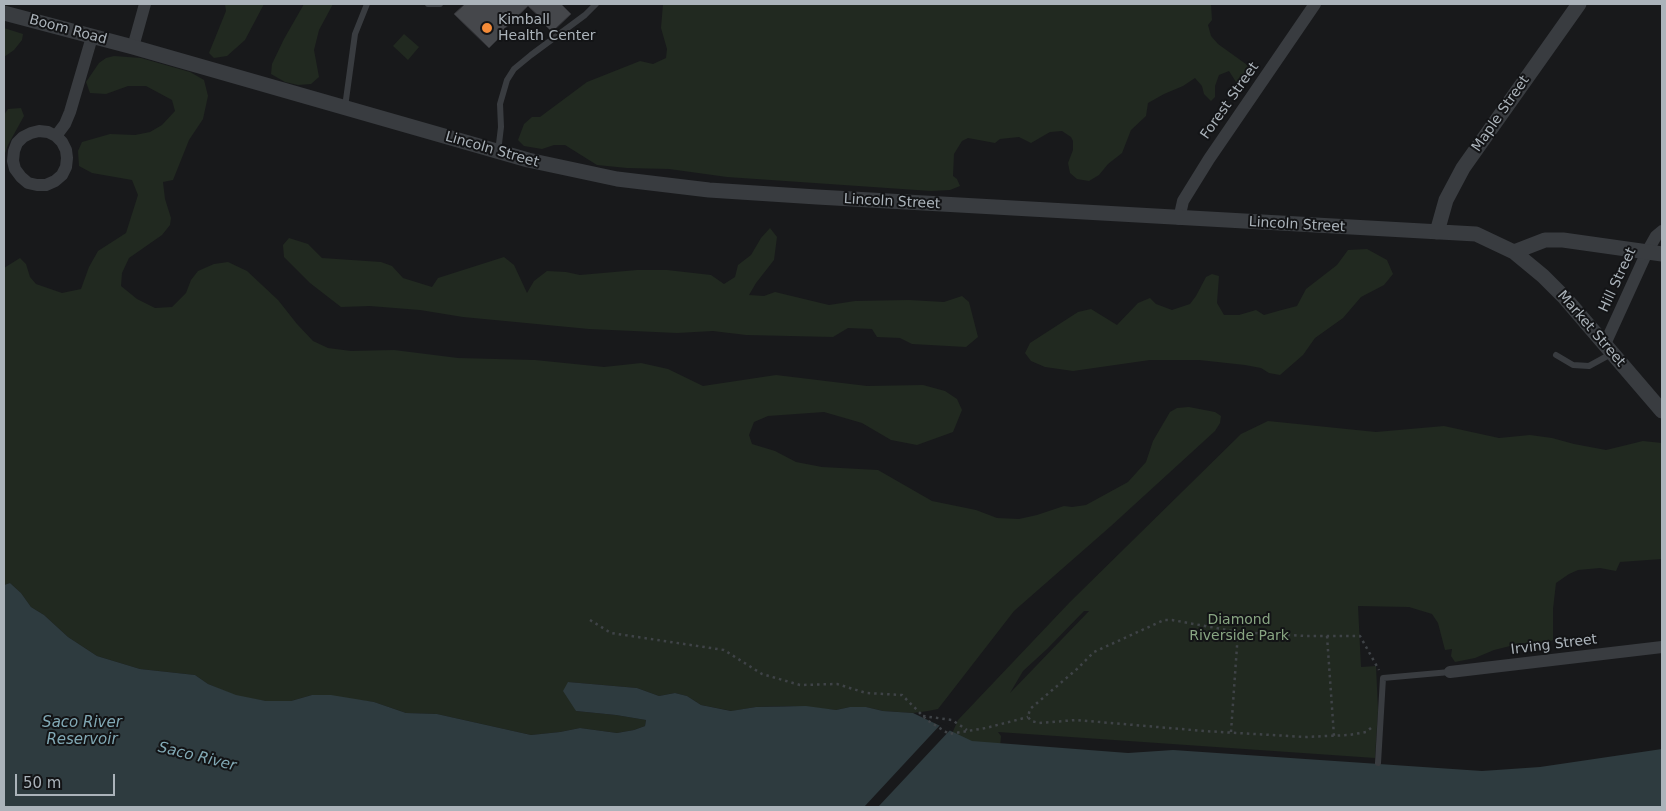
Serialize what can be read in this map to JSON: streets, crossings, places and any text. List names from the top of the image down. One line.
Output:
{"streets":{"street":["Boom Road","Forest Street","Maple Street","Lincoln Street","Hill Street","Market Street","Irving Street"]},"crossings":[["Boom Road","Lincoln Street"],["Forest Street","Lincoln Street"],["Maple Street","Lincoln Street"],["Lincoln Street","Market Street"],["Hill Street","Market Street"]],"water":["Saco River Reservoir","Saco River"],"parks":["Diamond Riverside Park"],"places":["Kimball Health Center"],"scale_bar":"50 m"}
